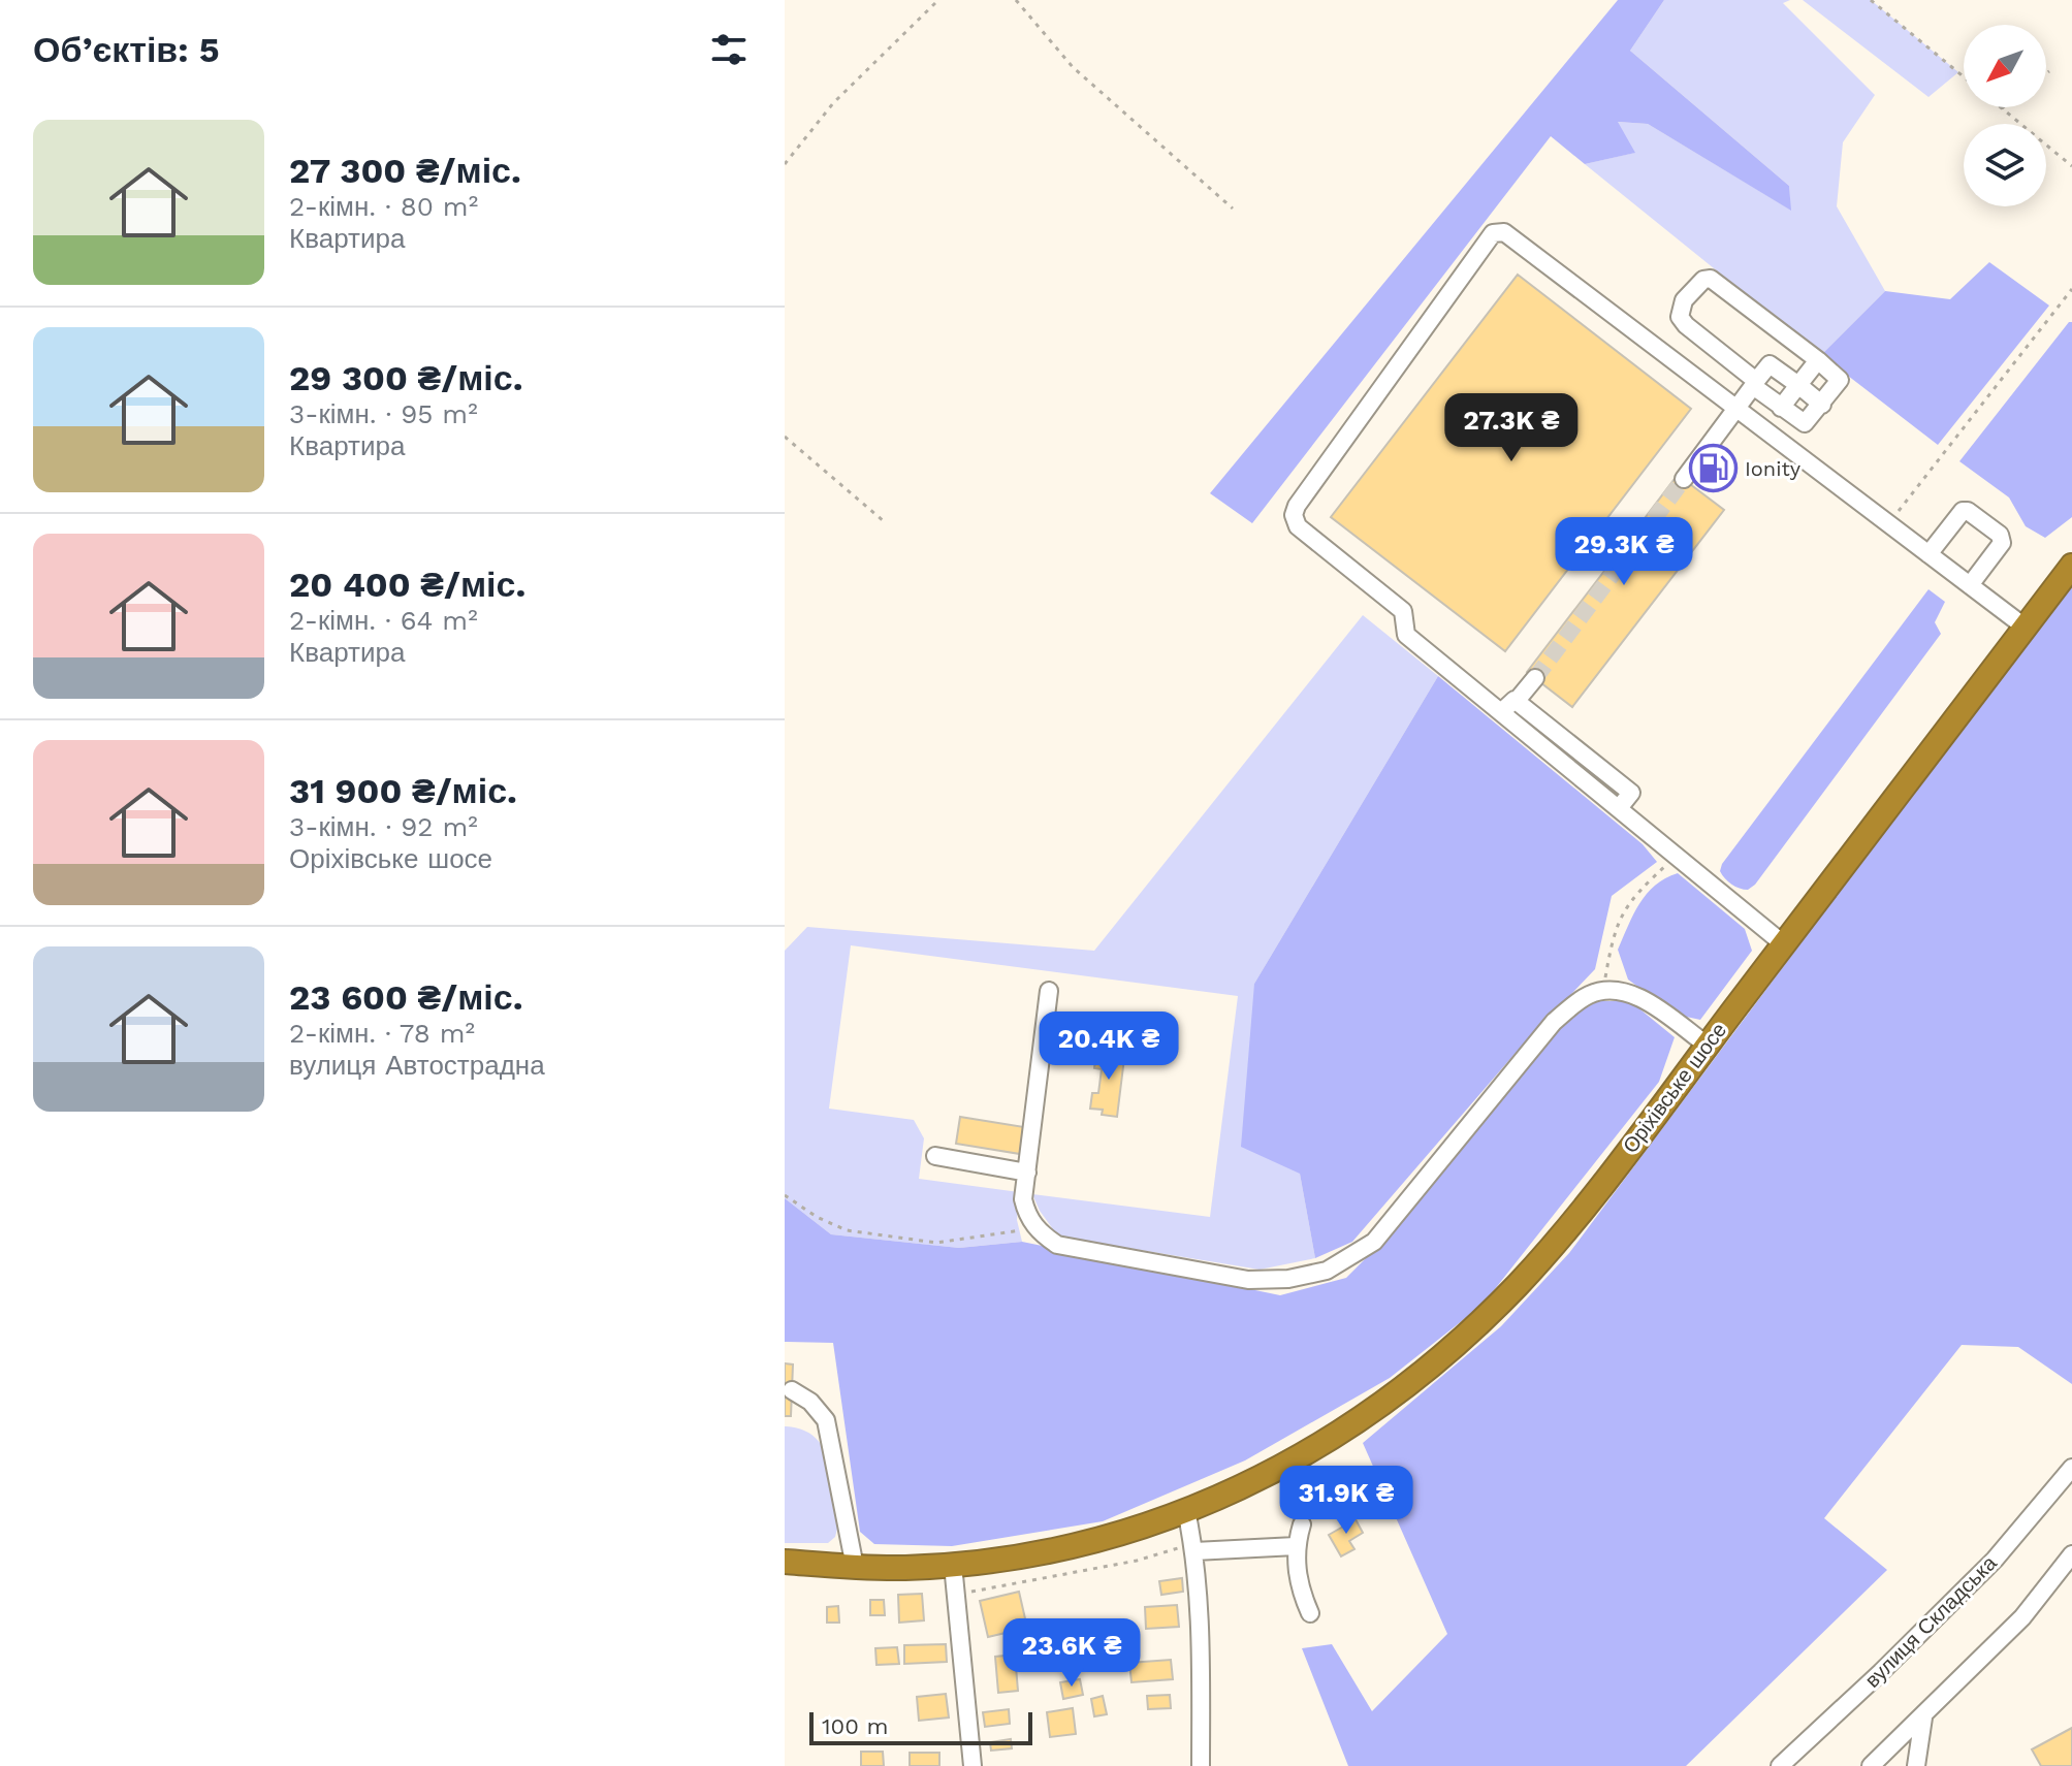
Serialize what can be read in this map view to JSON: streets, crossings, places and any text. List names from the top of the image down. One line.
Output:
{"streets":{"highway":["Оріхівське шосе"],"street":["вулиця Складська"]},"places":{"fuel station":["Ionity"]},"scale_bar":"100 m","north":"bottom left","page":{"heading":"Об’єктів: 5","list":[{"name":"27 300 ₴/міс.","note":"2-кімн. · 80 m² · Квартира"},{"name":"29 300 ₴/міс.","note":"3-кімн. · 95 m² · Квартира"},{"name":"20 400 ₴/міс.","note":"2-кімн. · 64 m² · Квартира"},{"name":"31 900 ₴/міс.","note":"3-кімн. · 92 m² · Оріхівське шосе"},{"name":"23 600 ₴/міс.","note":"2-кімн. · 78 m² · вулиця Автострадна"}],"price":["27.3K ₴","29.3K ₴","20.4K ₴","31.9K ₴","23.6K ₴"],"scale":"100 m"}}
